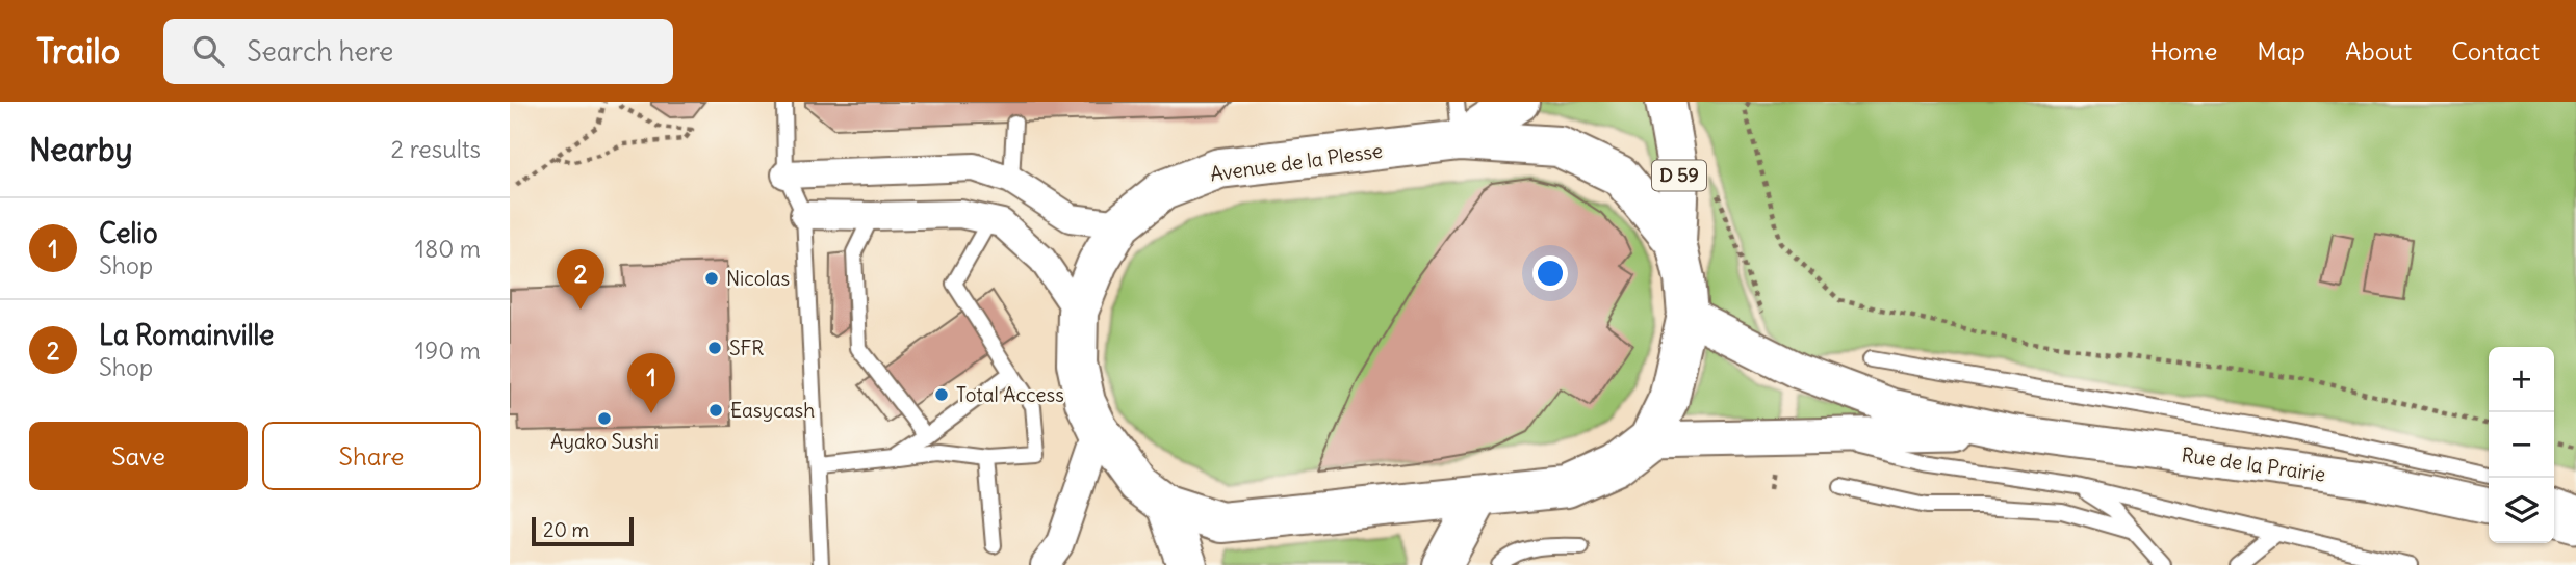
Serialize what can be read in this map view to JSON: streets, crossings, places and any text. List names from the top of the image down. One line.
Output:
{"streets":{"main road":["Avenue de la Plesse","D 59"],"street":["Rue de la Prairie"]},"crossings":[["Avenue de la Plesse","Rue de la Prairie"]],"places":["Nicolas","SFR","Total Access","Easycash","Ayako Sushi"],"scale_bar":"20 m","page":{"header":"Trailo","search":"Search here","nav":["Home","Map","About","Contact"],"heading":["Nearby","2 results"],"list":[{"mark":"1","name":"Celio","note":"Shop","value":"180 m"},{"mark":"2","name":"La Romainville","note":"Shop","value":"190 m"}],"pins":["2","1"],"map_buttons":["+","−"],"buttons":["Save","Share"],"scale":"20 m"}}
